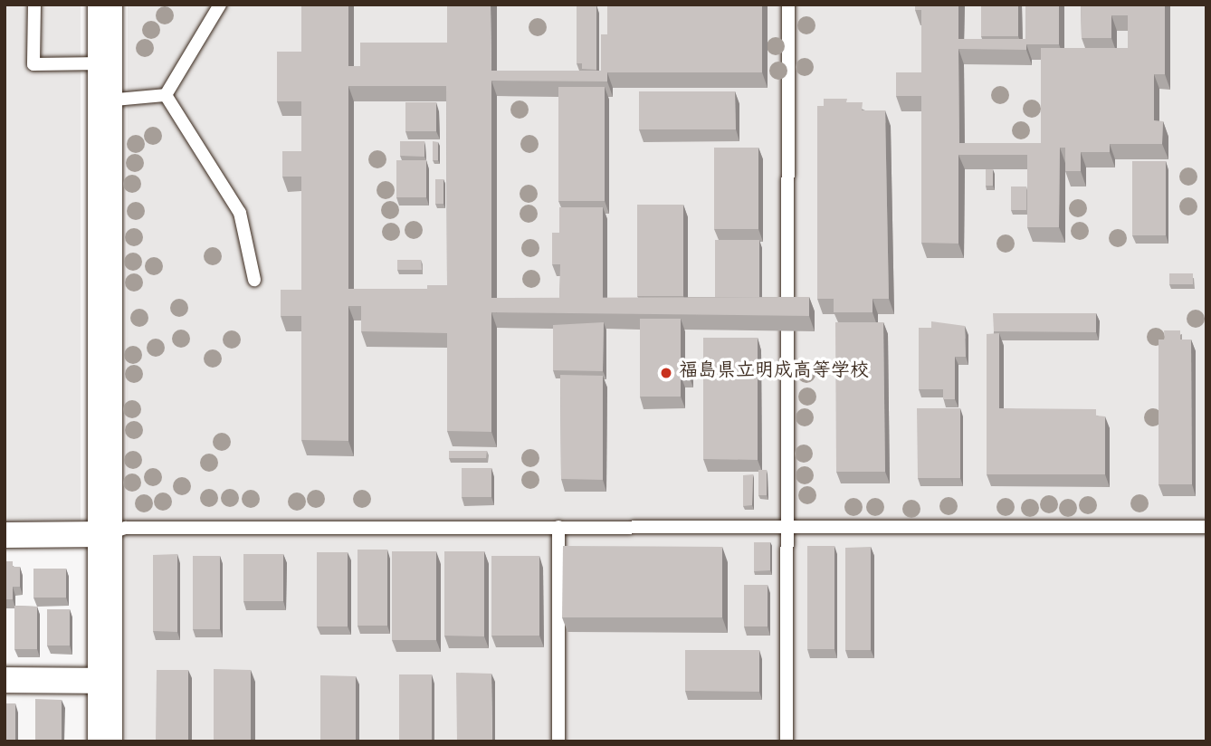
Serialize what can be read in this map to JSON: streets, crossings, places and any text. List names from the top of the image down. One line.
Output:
{"places":["福島県立明成高等学校"]}
